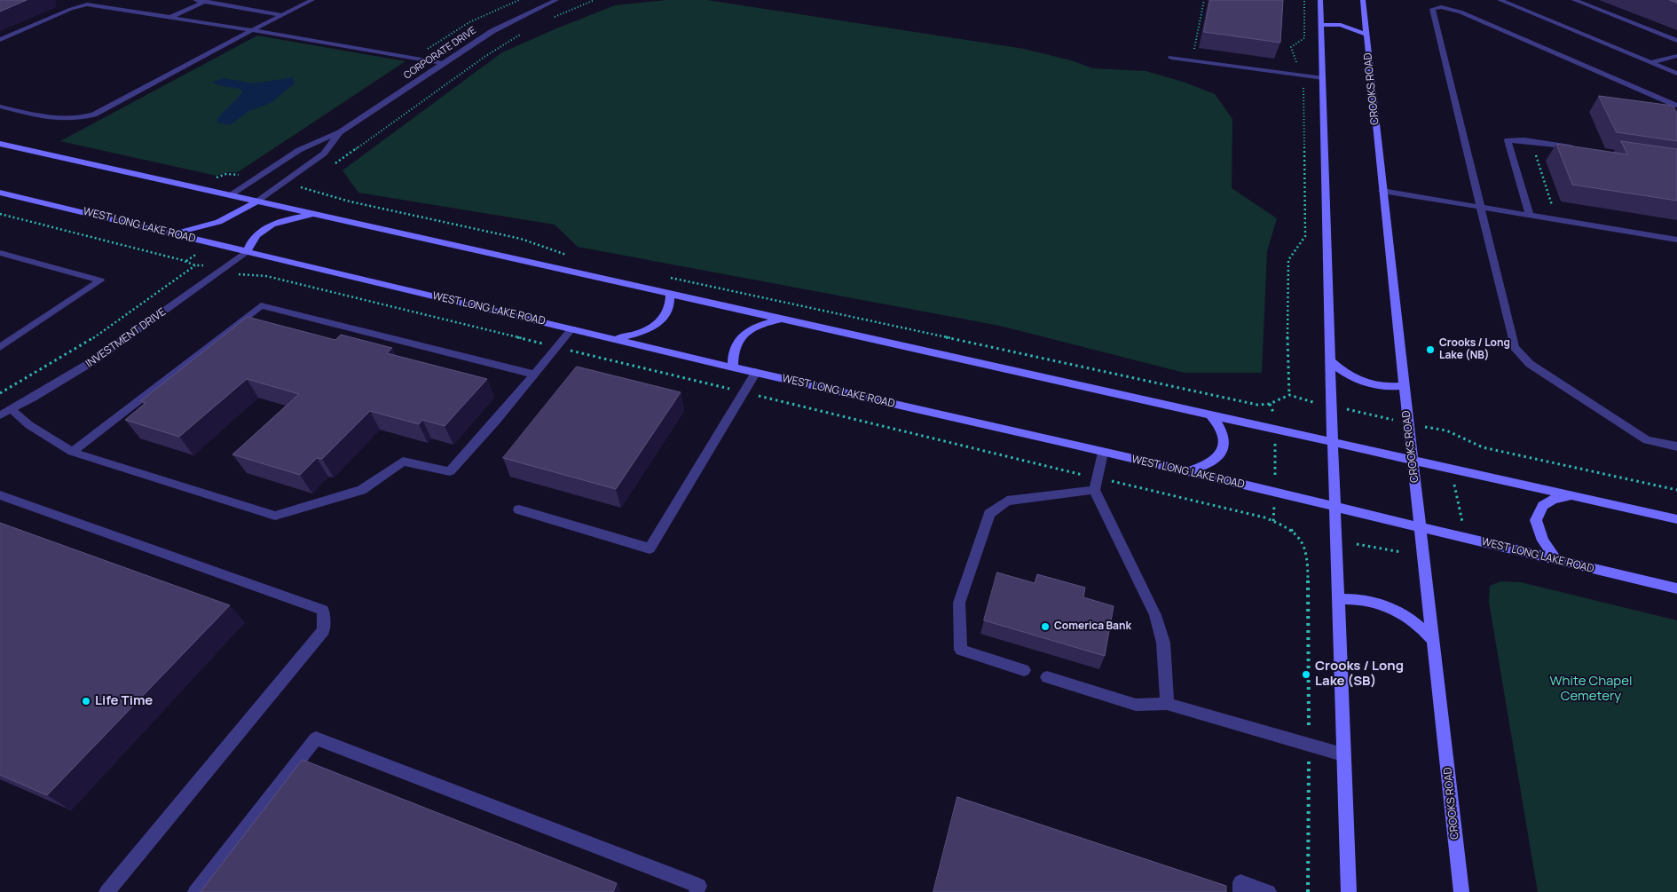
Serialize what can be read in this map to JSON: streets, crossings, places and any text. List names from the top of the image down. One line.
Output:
{"streets":{"main road":["CROOKS ROAD","WEST LONG LAKE ROAD"],"street":["CORPORATE DRIVE","INVESTMENT DRIVE"]},"crossings":[["CROOKS ROAD","WEST LONG LAKE ROAD"],["WEST LONG LAKE ROAD","INVESTMENT DRIVE"]],"parks":["White Chapel Cemetery"],"places":["Crooks / Long Lake (NB)","Comerica Bank","Crooks / Long Lake (SB)","Life Time"]}
